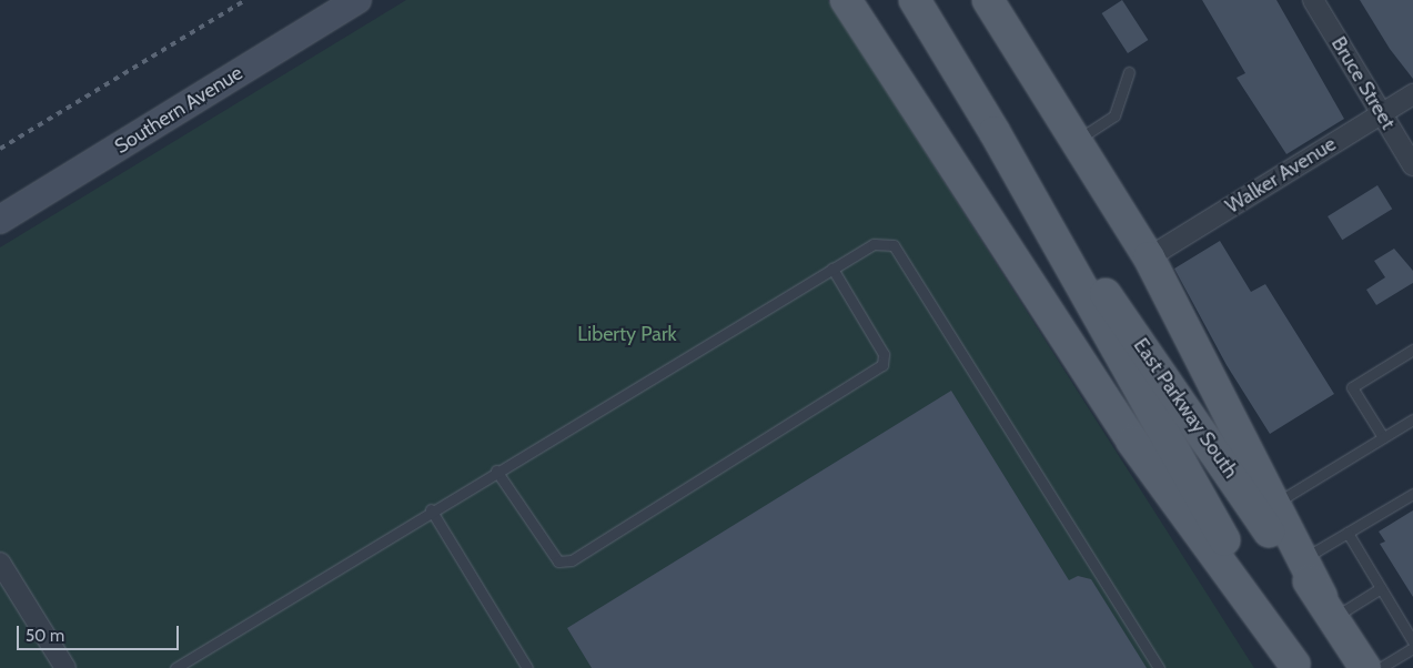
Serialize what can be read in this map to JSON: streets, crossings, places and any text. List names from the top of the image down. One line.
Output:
{"streets":{"main road":["Southern Avenue","East Parkway South"],"street":["Bruce Street","Walker Avenue"]},"crossings":[["Bruce Street","Walker Avenue"]],"parks":["Liberty Park"],"scale_bar":"50 m"}
